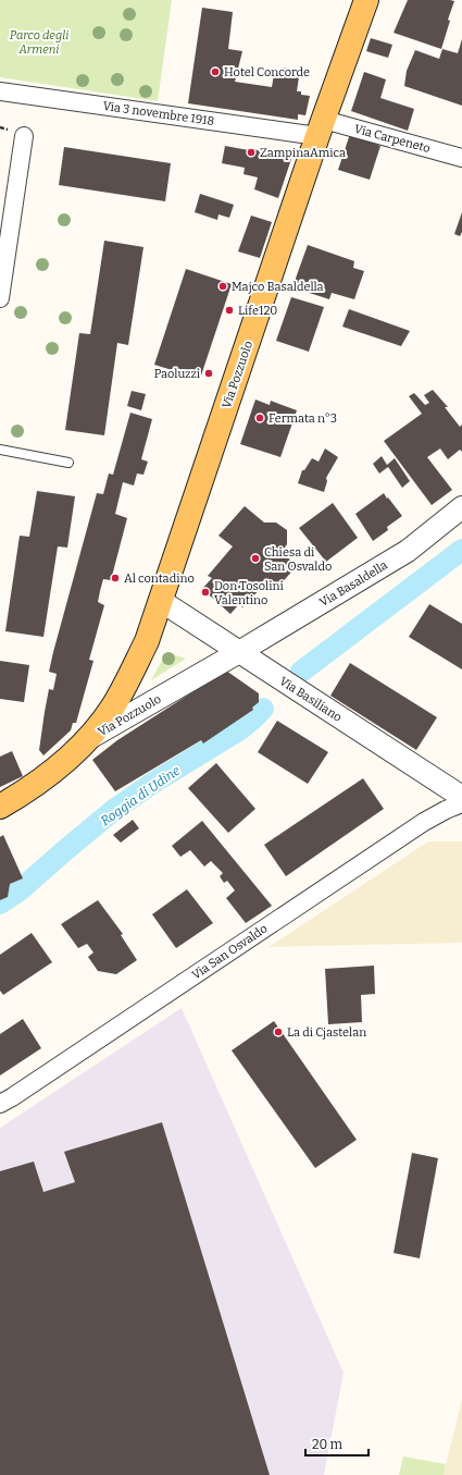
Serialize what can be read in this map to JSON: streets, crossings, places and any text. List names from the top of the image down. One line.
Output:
{"streets":{"main road":["Via Pozzuolo"],"street":["Via 3 novembre 1918","Via Carpeneto","Via Basaldella","Via Basiliano","Via San Osvaldo"]},"crossings":[["Via 3 novembre 1918","Via Carpeneto"],["Via 3 novembre 1918","Via Pozzuolo"],["Via Carpeneto","Via Pozzuolo"],["Via Pozzuolo","Via Basaldella"],["Via Pozzuolo","Via Basiliano"],["Via Basaldella","Via Basiliano"]],"water":["Roggia di Udine"],"parks":["Parco degli Armeni"],"places":["Hotel Concorde","ZampinaAmica","Majco Basaldella","Life120","Paoluzzi","Fermata n°3","Chiesa di San Osvaldo","Al contadino","Don Tosolini Valentino","La di Cjastelan"],"scale_bar":"20 m"}
